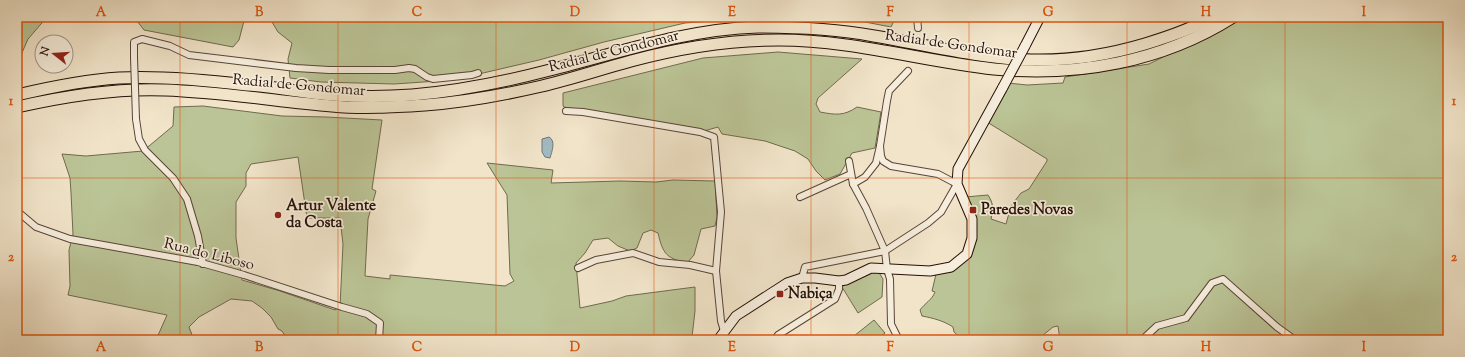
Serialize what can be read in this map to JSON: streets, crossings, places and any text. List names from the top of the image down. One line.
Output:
{"streets":{"highway":["Radial de Gondomar"],"street":["Rua do Liboso"]},"places":{"transit":["Paredes Novas","Nabiça"],"other":["Artur Valente da Costa"]},"north":"left","grid":{"columns":["A","B","C","D","E","F","G","H","I"],"rows":["1","2"]}}
